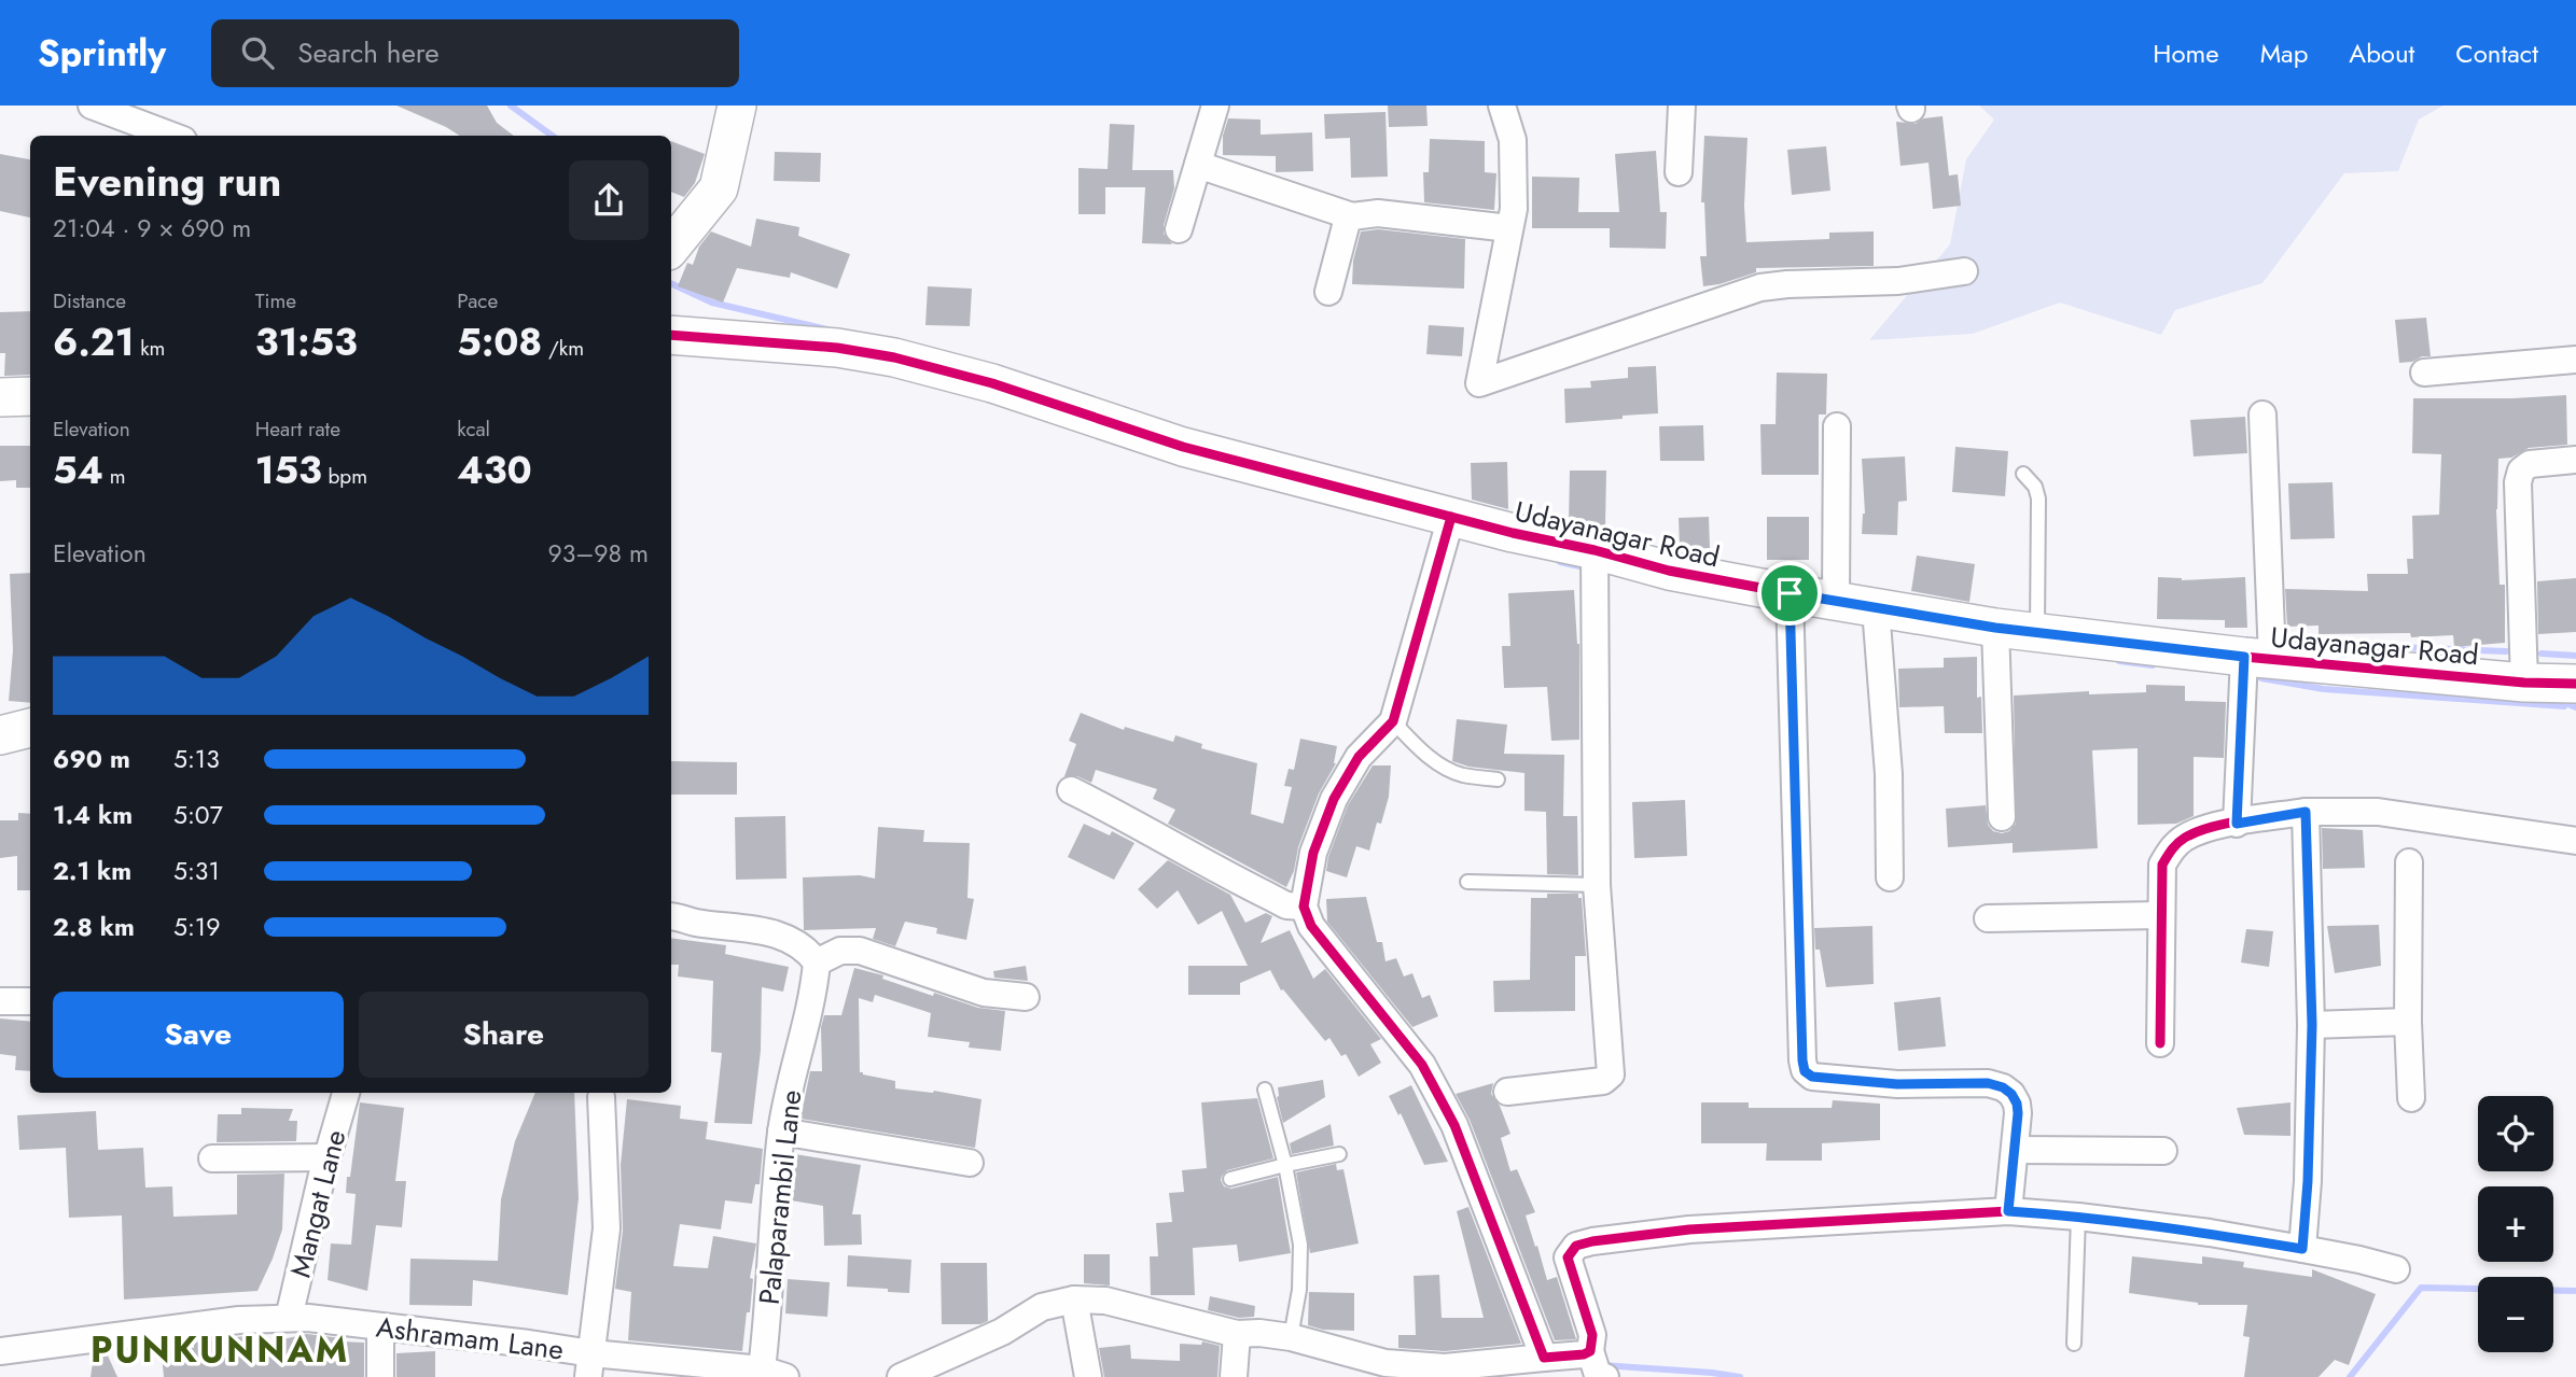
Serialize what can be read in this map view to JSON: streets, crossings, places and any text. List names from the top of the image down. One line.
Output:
{"streets":{"street":["Udayanagar Road","Palaparambil Lane","Mangat Lane","Ashramam Lane"]},"crossings":[["Palaparambil Lane","Ashramam Lane"],["Mangat Lane","Ashramam Lane"]],"districts":["PUNKUNNAM"],"page":{"header":"Sprintly","search":"Search here","nav":["Home","Map","About","Contact"],"heading":["Evening run","21:04 · 9 × 690 m"],"stats":[["Distance","6.21 km"],["Time","31:53"],["Pace","5:08 /km"],["Elevation","54 m"],["Heart rate","153 bpm"],["kcal","430"]],"chart":["Elevation","93–98 m"],"list":[{"name":"690 m","note":"5:13"},{"name":"1.4 km","note":"5:07"},{"name":"2.1 km","note":"5:31"},{"name":"2.8 km","note":"5:19"}],"buttons":["Save","Share"],"map_buttons":["+","−"]}}
